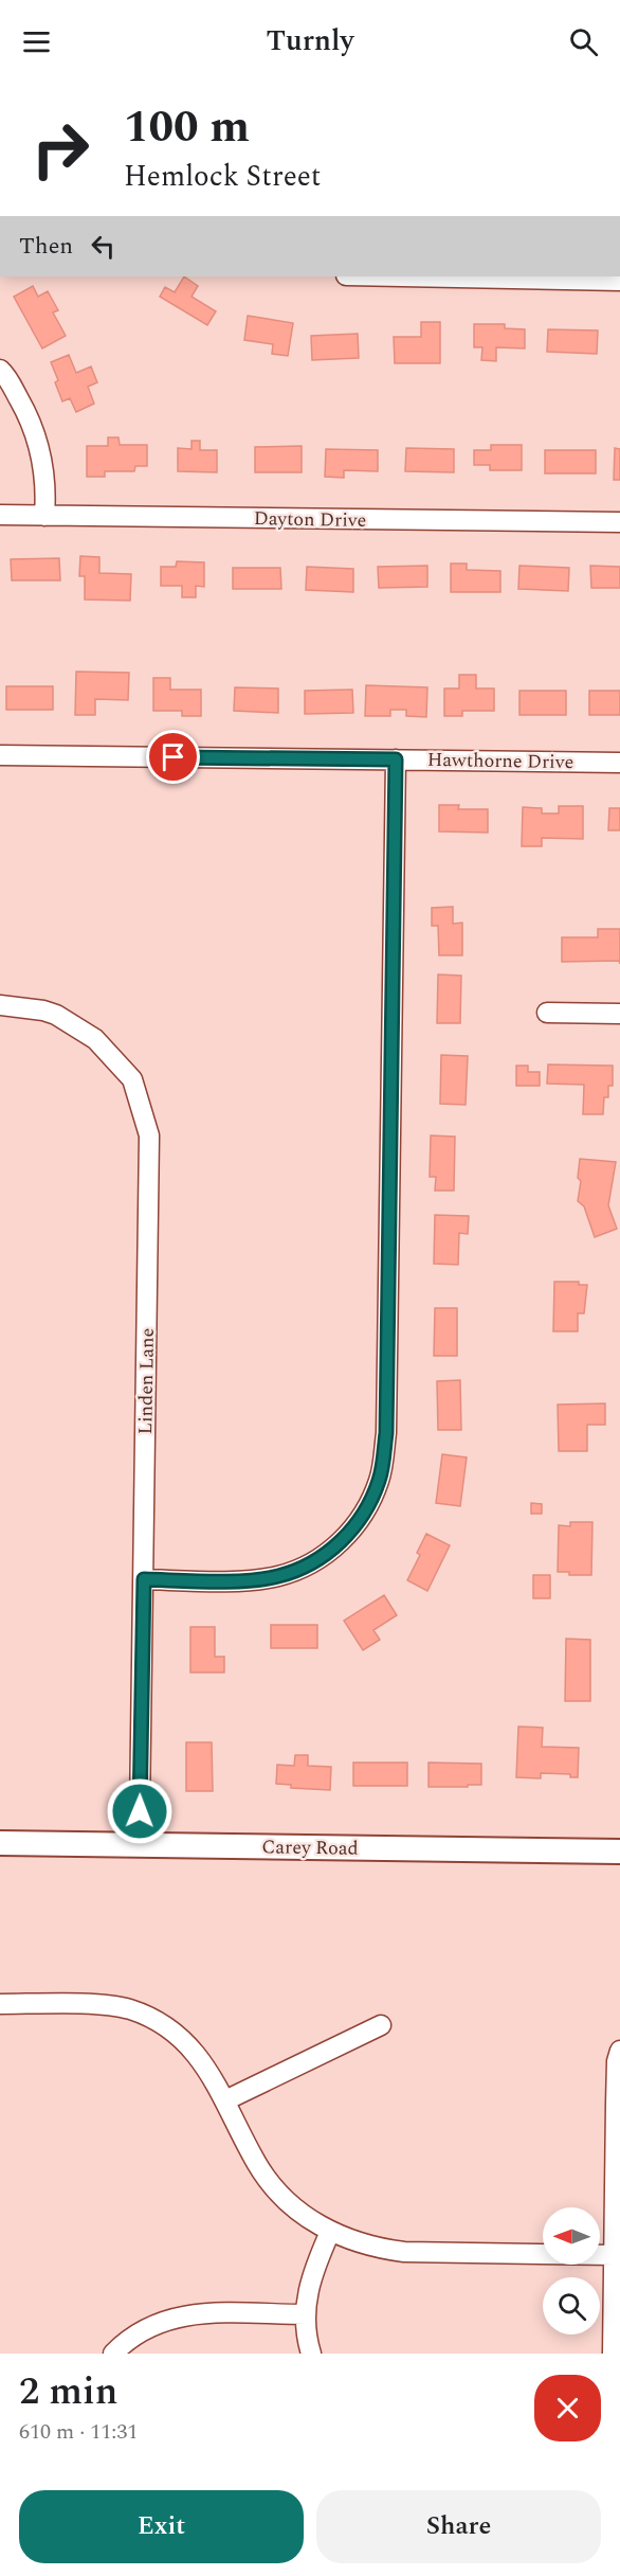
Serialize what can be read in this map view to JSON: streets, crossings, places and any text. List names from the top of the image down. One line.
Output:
{"streets":{"street":["Dayton Drive","Hawthorne Drive","Linden Lane","Carey Road"]},"crossings":[["Linden Lane","Carey Road"]],"north":"left","page":{"header":"Turnly","turn":["100 m","Hemlock Street"],"then":"Then","heading":["2 min","610 m · 11:31"],"buttons":["Exit","Share"]}}
